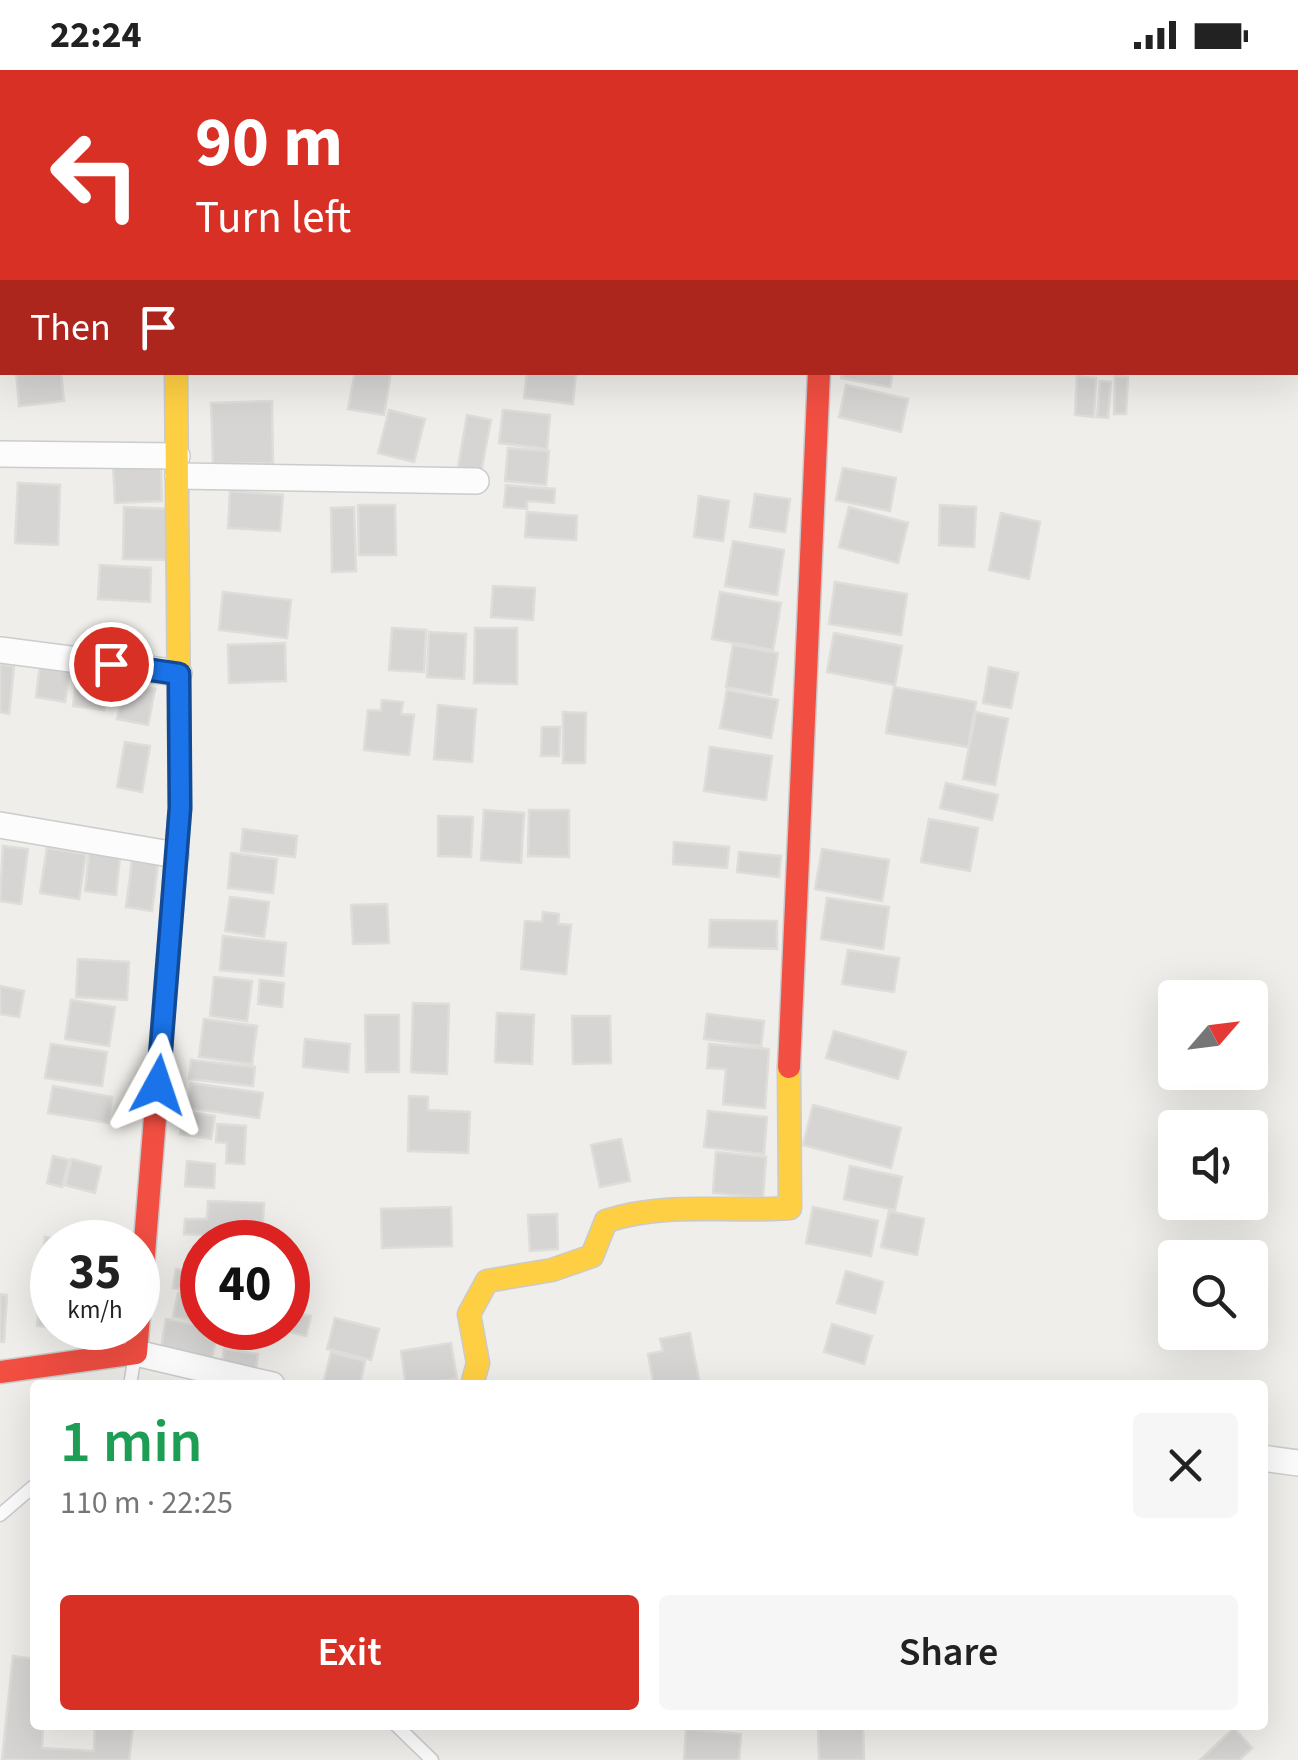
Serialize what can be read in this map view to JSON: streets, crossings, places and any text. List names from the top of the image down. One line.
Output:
{"north":"top right","page":{"status":"22:24","turn":["90 m","Turn left"],"then":"Then","speed":"35 km/h","limit":"40","heading":["1 min","110 m · 22:25"],"buttons":["Exit","Share"]}}
